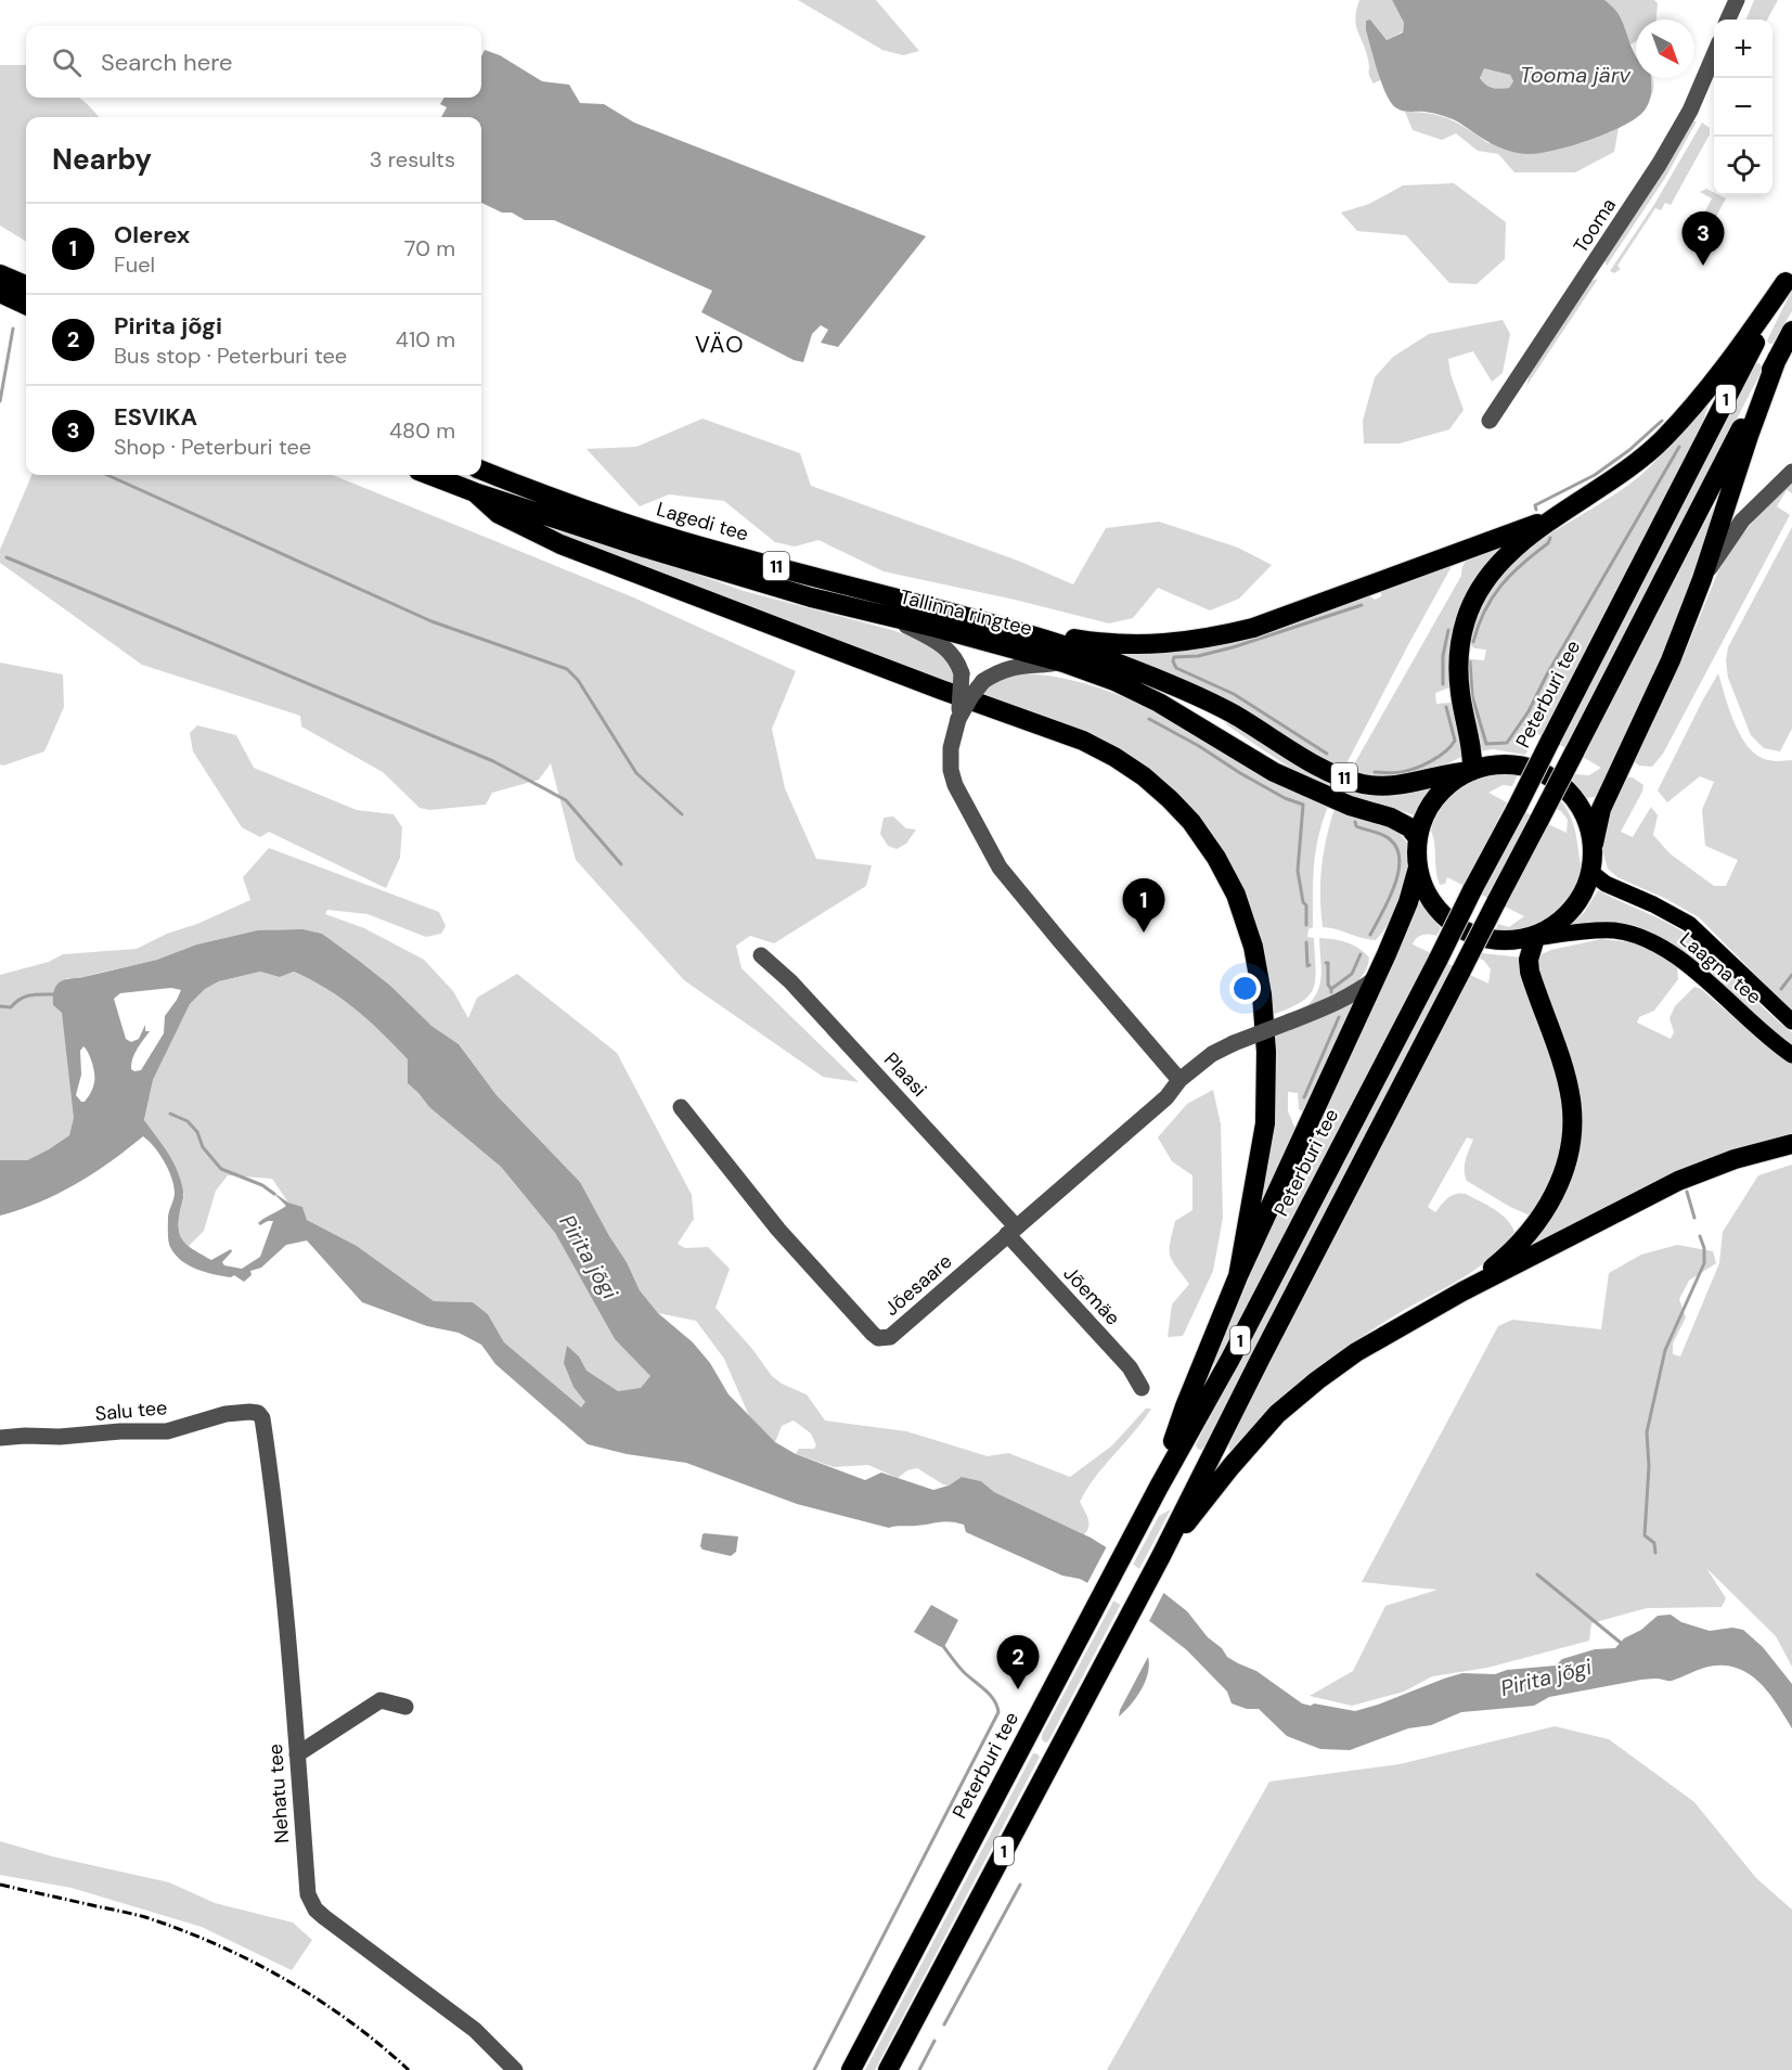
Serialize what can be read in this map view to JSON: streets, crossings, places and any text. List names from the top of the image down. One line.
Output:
{"streets":{"highway":["1","Lagedi tee","11","Tallinna ringtee","Peterburi tee"],"main road":["Laagna tee"],"street":["Tooma","Plaasi","Jõesaare","Jõemäe","Salu tee","Nehatu tee"]},"crossings":[["Lagedi tee","Tallinna ringtee"],["11","Tallinna ringtee"],["Tallinna ringtee","Laagna tee"],["Plaasi","Jõesaare"],["Plaasi","Jõemäe"],["Jõesaare","Jõemäe"],["Salu tee","Nehatu tee"]],"districts":["VÄO"],"water":["Tooma järv","Pirita jõgi"],"north":"bottom right","page":{"map_buttons":["+","−"],"search":"Search here","heading":["Nearby","3 results"],"list":[{"mark":"1","name":"Olerex","note":"Fuel","value":"70 m"},{"mark":"2","name":"Pirita jõgi","note":"Bus stop · Peterburi tee","value":"410 m"},{"mark":"3","name":"ESVIKA","note":"Shop · Peterburi tee","value":"480 m"}],"pins":["3","1","2"]}}
